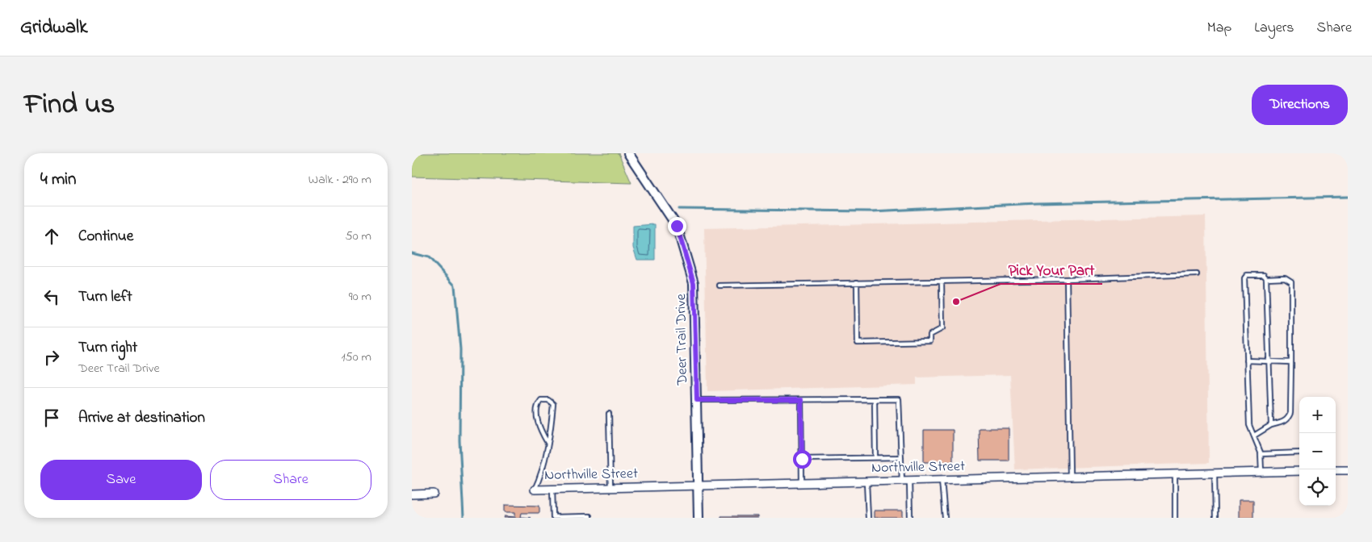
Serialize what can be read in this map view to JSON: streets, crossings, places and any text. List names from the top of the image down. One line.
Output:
{"streets":{"street":["Deer Trail Drive","Northville Street"]},"crossings":[["Deer Trail Drive","Northville Street"]],"places":["Pick Your Part"],"page":{"header":"Gridwalk","nav":["Map","Layers","Share"],"title":"Find us","buttons":["Directions",["Save","Share"]],"heading":["4 min","Walk · 290 m"],"list":[["Continue","50 m"],["Turn left","90 m"],["Turn right","Deer Trail Drive","150 m"],"Arrive at destination"],"map_buttons":["+","−"]}}
